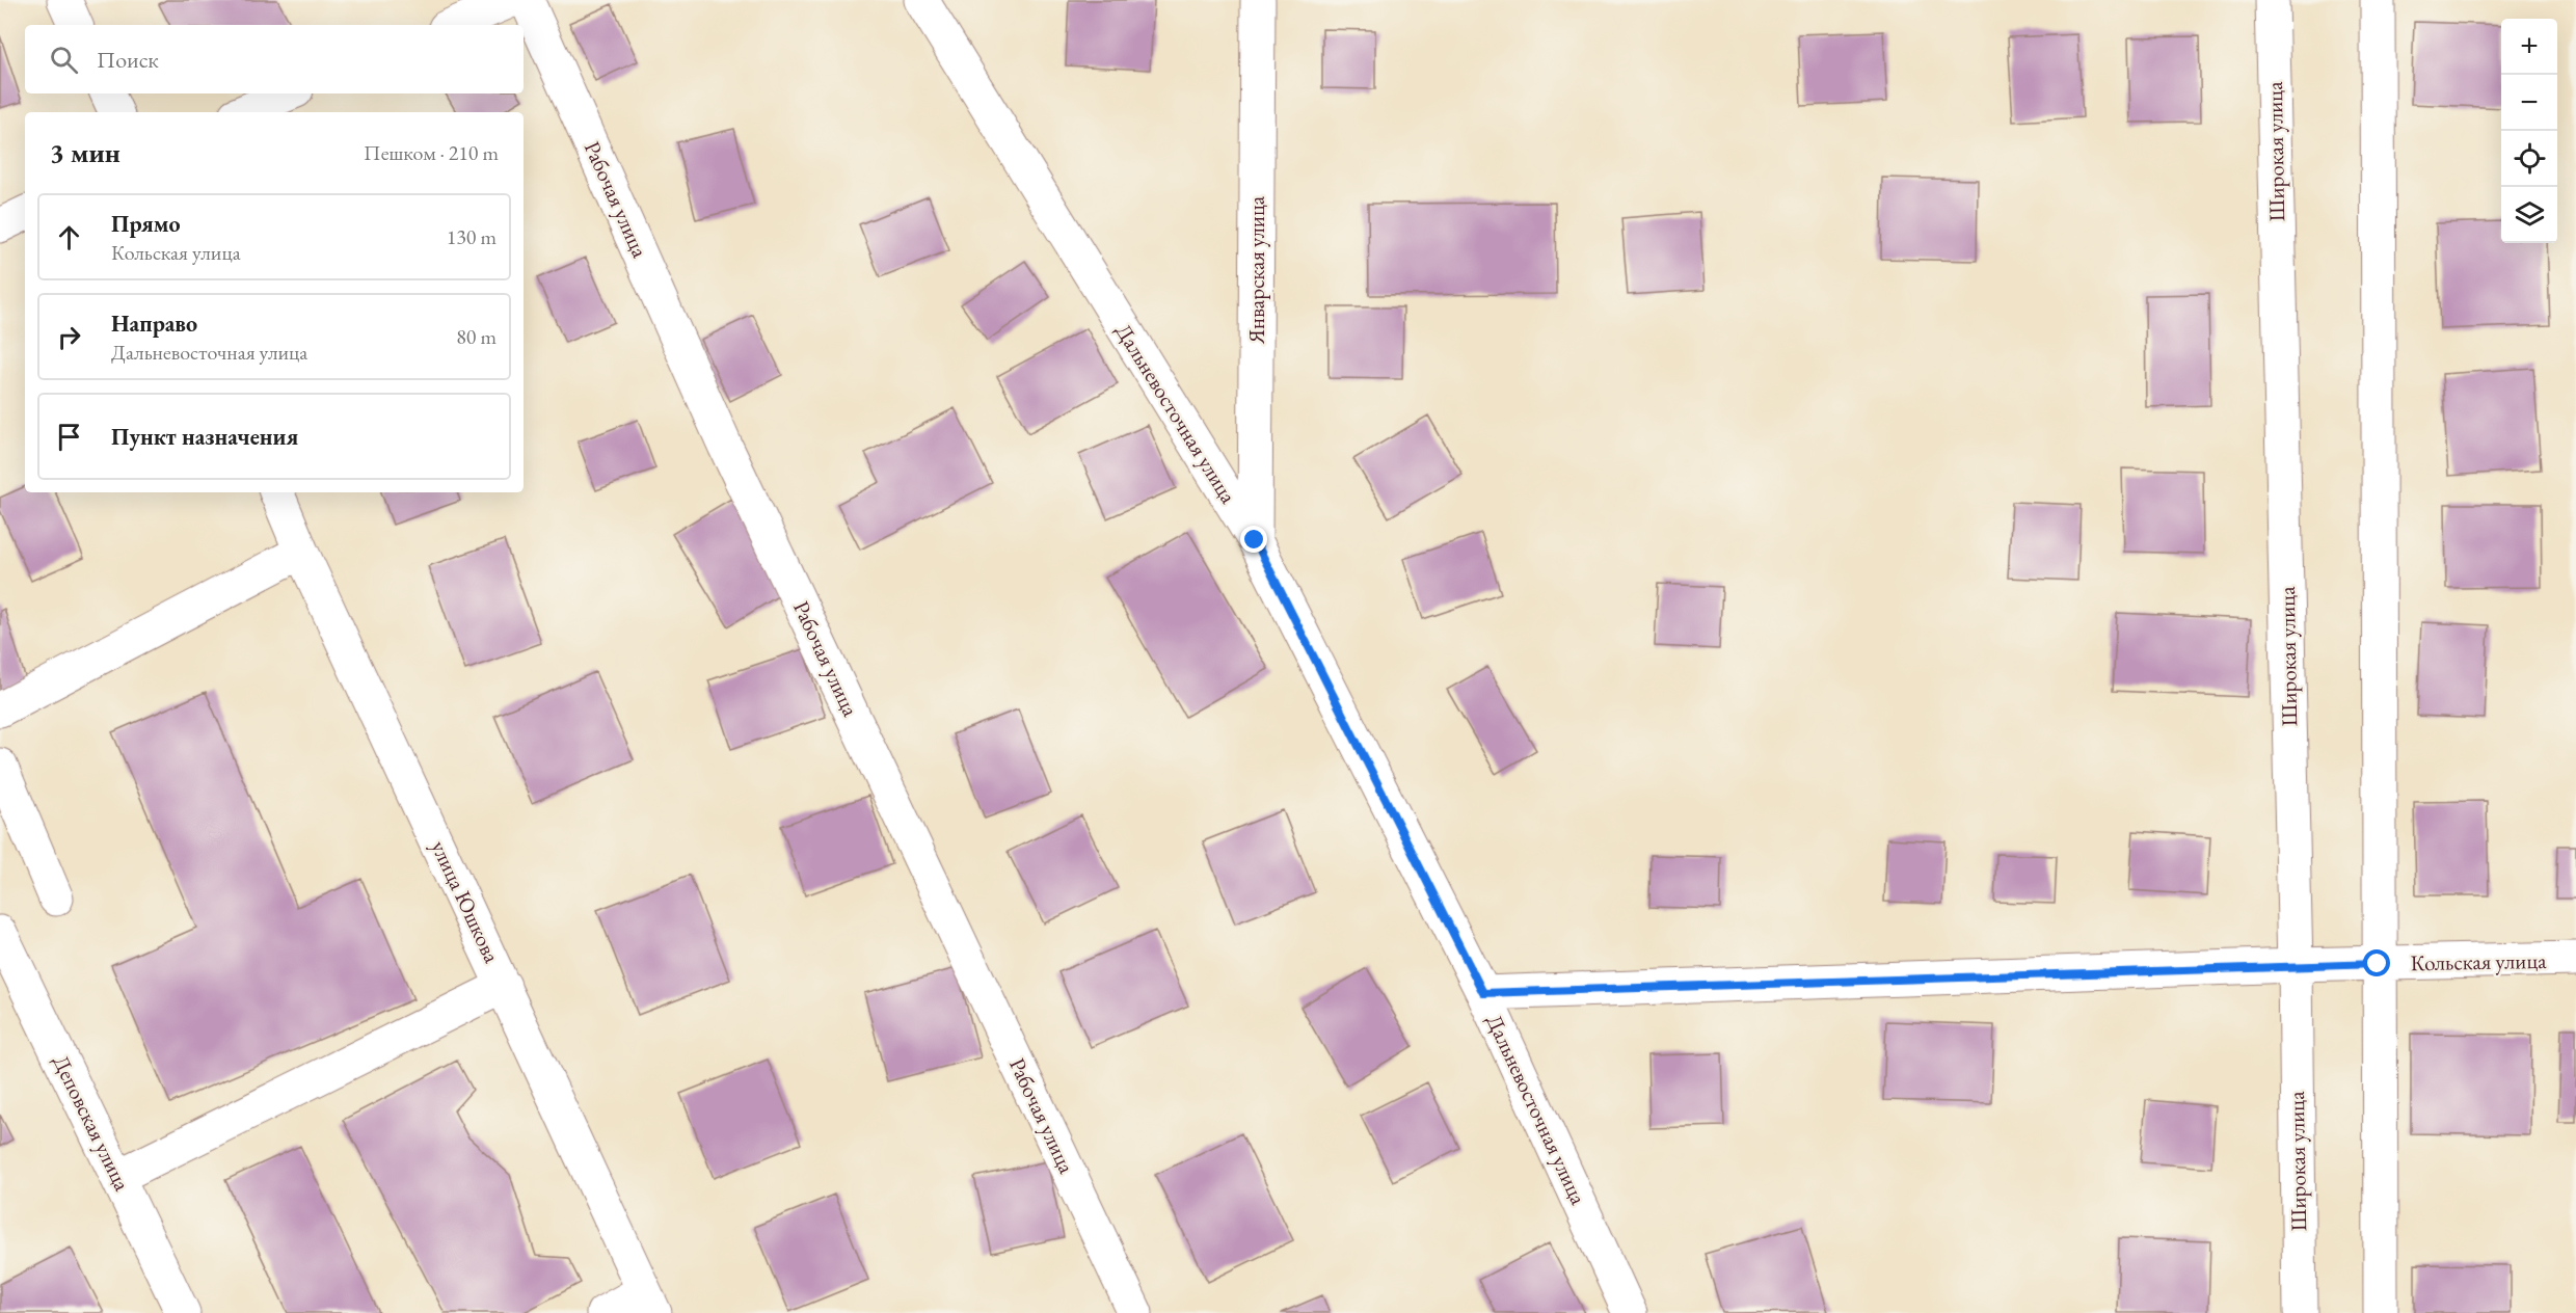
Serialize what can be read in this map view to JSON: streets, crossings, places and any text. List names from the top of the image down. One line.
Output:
{"streets":{"street":["Широкая улица","Рабочая улица","Январская улица","Дальневосточная улица","улица Юшкова","Кольская улица","Деповская улица"]},"crossings":[["Широкая улица","Кольская улица"],["Январская улица","Дальневосточная улица"],["Дальневосточная улица","Кольская улица"]],"page":{"map_buttons":["+","−"],"search":"Поиск","heading":["3 мин","Пешком · 210 m"],"list":[["Прямо","Кольская улица","130 m"],["Направо","Дальневосточная улица","80 m"],"Пункт назначения"]}}
